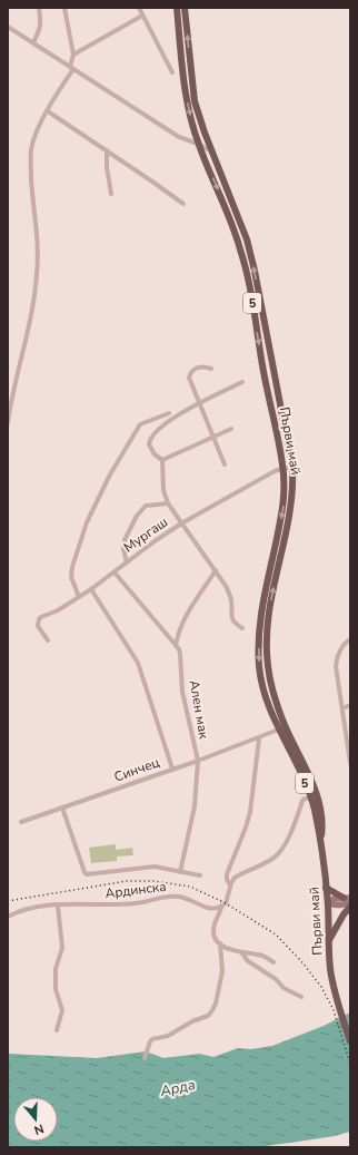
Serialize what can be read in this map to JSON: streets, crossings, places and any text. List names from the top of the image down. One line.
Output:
{"streets":{"main road":["5","Първи май"],"street":["Мургаш","Ален мак","Синчец","Ардинска"]},"crossings":[["Първи май","Мургаш"],["Първи май","Синчец"],["Мургаш","Ален мак"],["Ален мак","Синчец"]],"water":["Арда"],"north":"bottom"}
